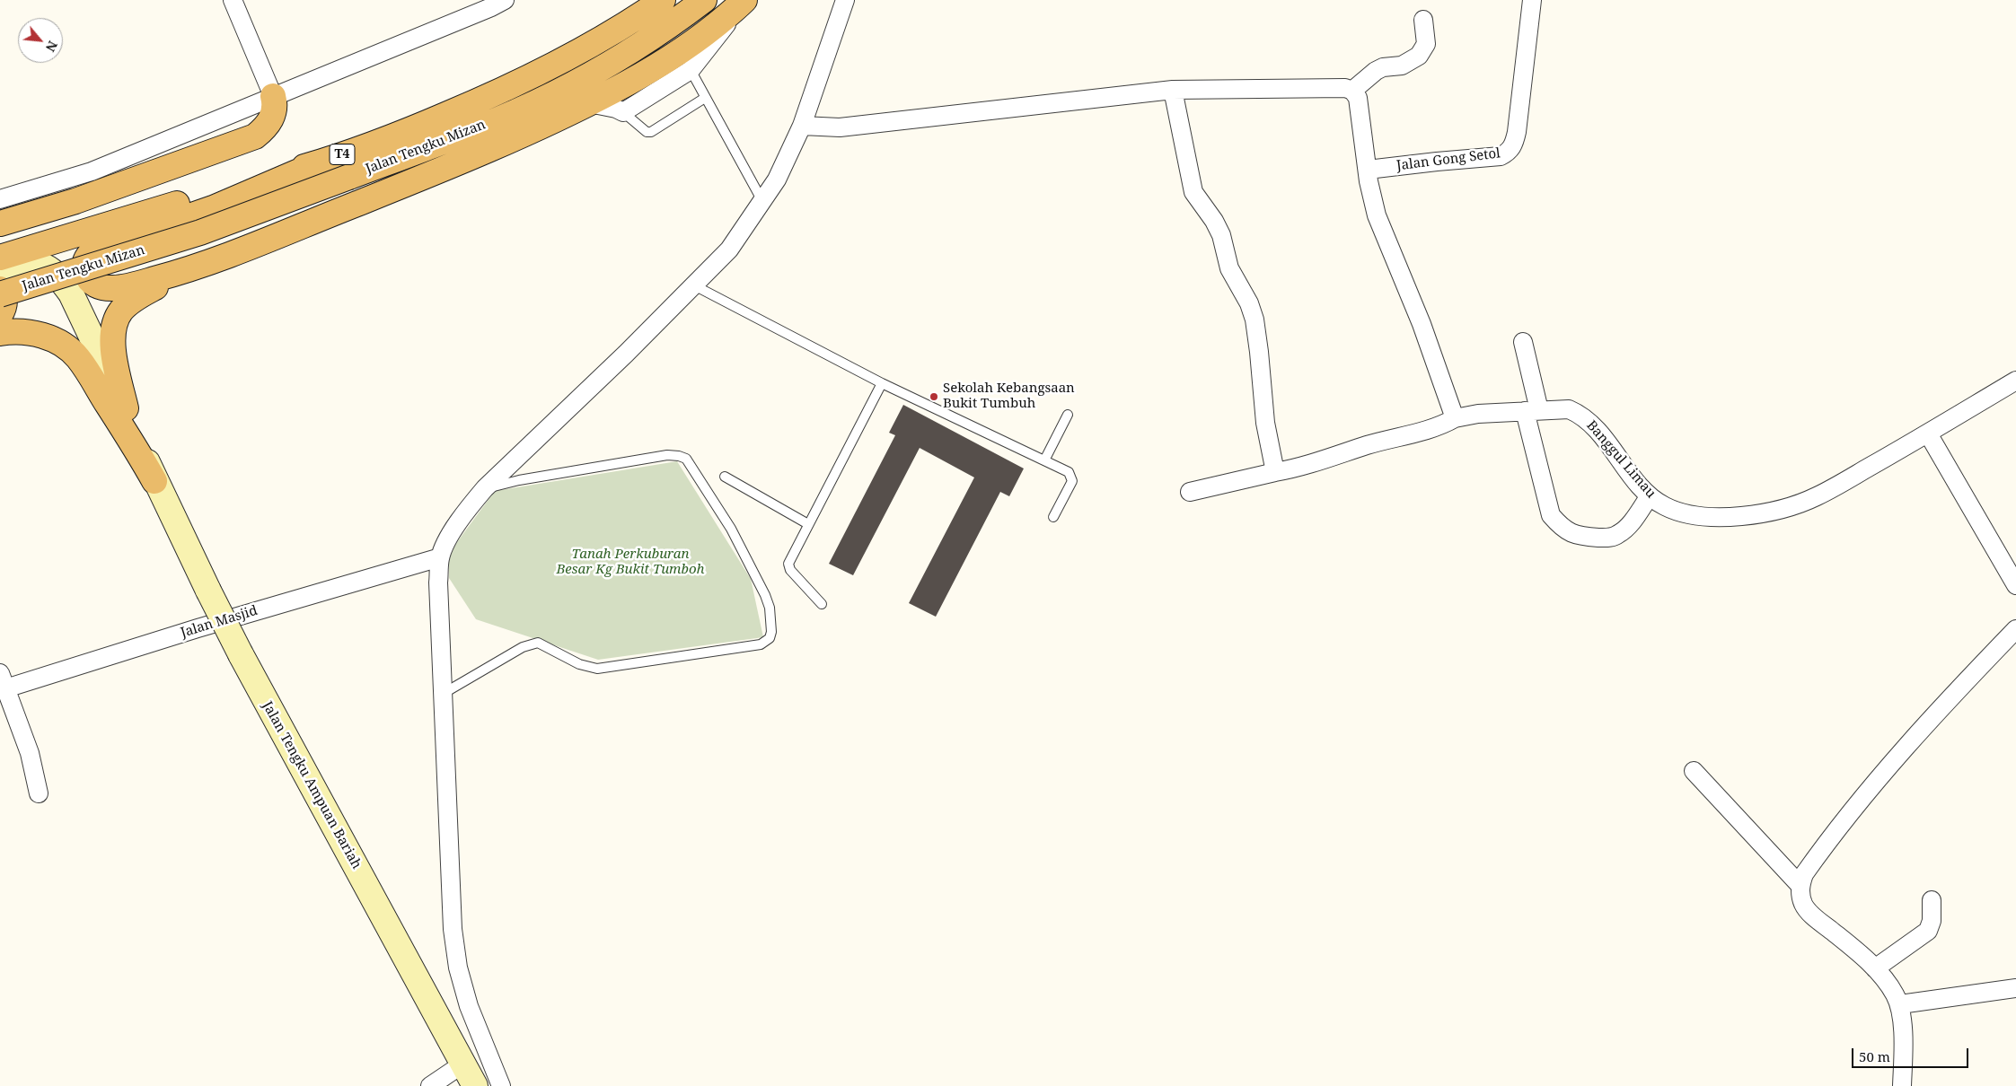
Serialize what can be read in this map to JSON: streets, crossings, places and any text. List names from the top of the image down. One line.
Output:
{"streets":{"highway":["Jalan Tengku Mizan","T4"],"main road":["Jalan Tengku Ampuan Bariah"],"street":["Jalan Gong Setol","Banggul Limau","Jalan Masjid"]},"parks":["Tanah Perkuburan Besar Kg Bukit Tumboh"],"places":["Sekolah Kebangsaan Bukit Tumbuh"],"scale_bar":"50 m","north":"bottom right"}
